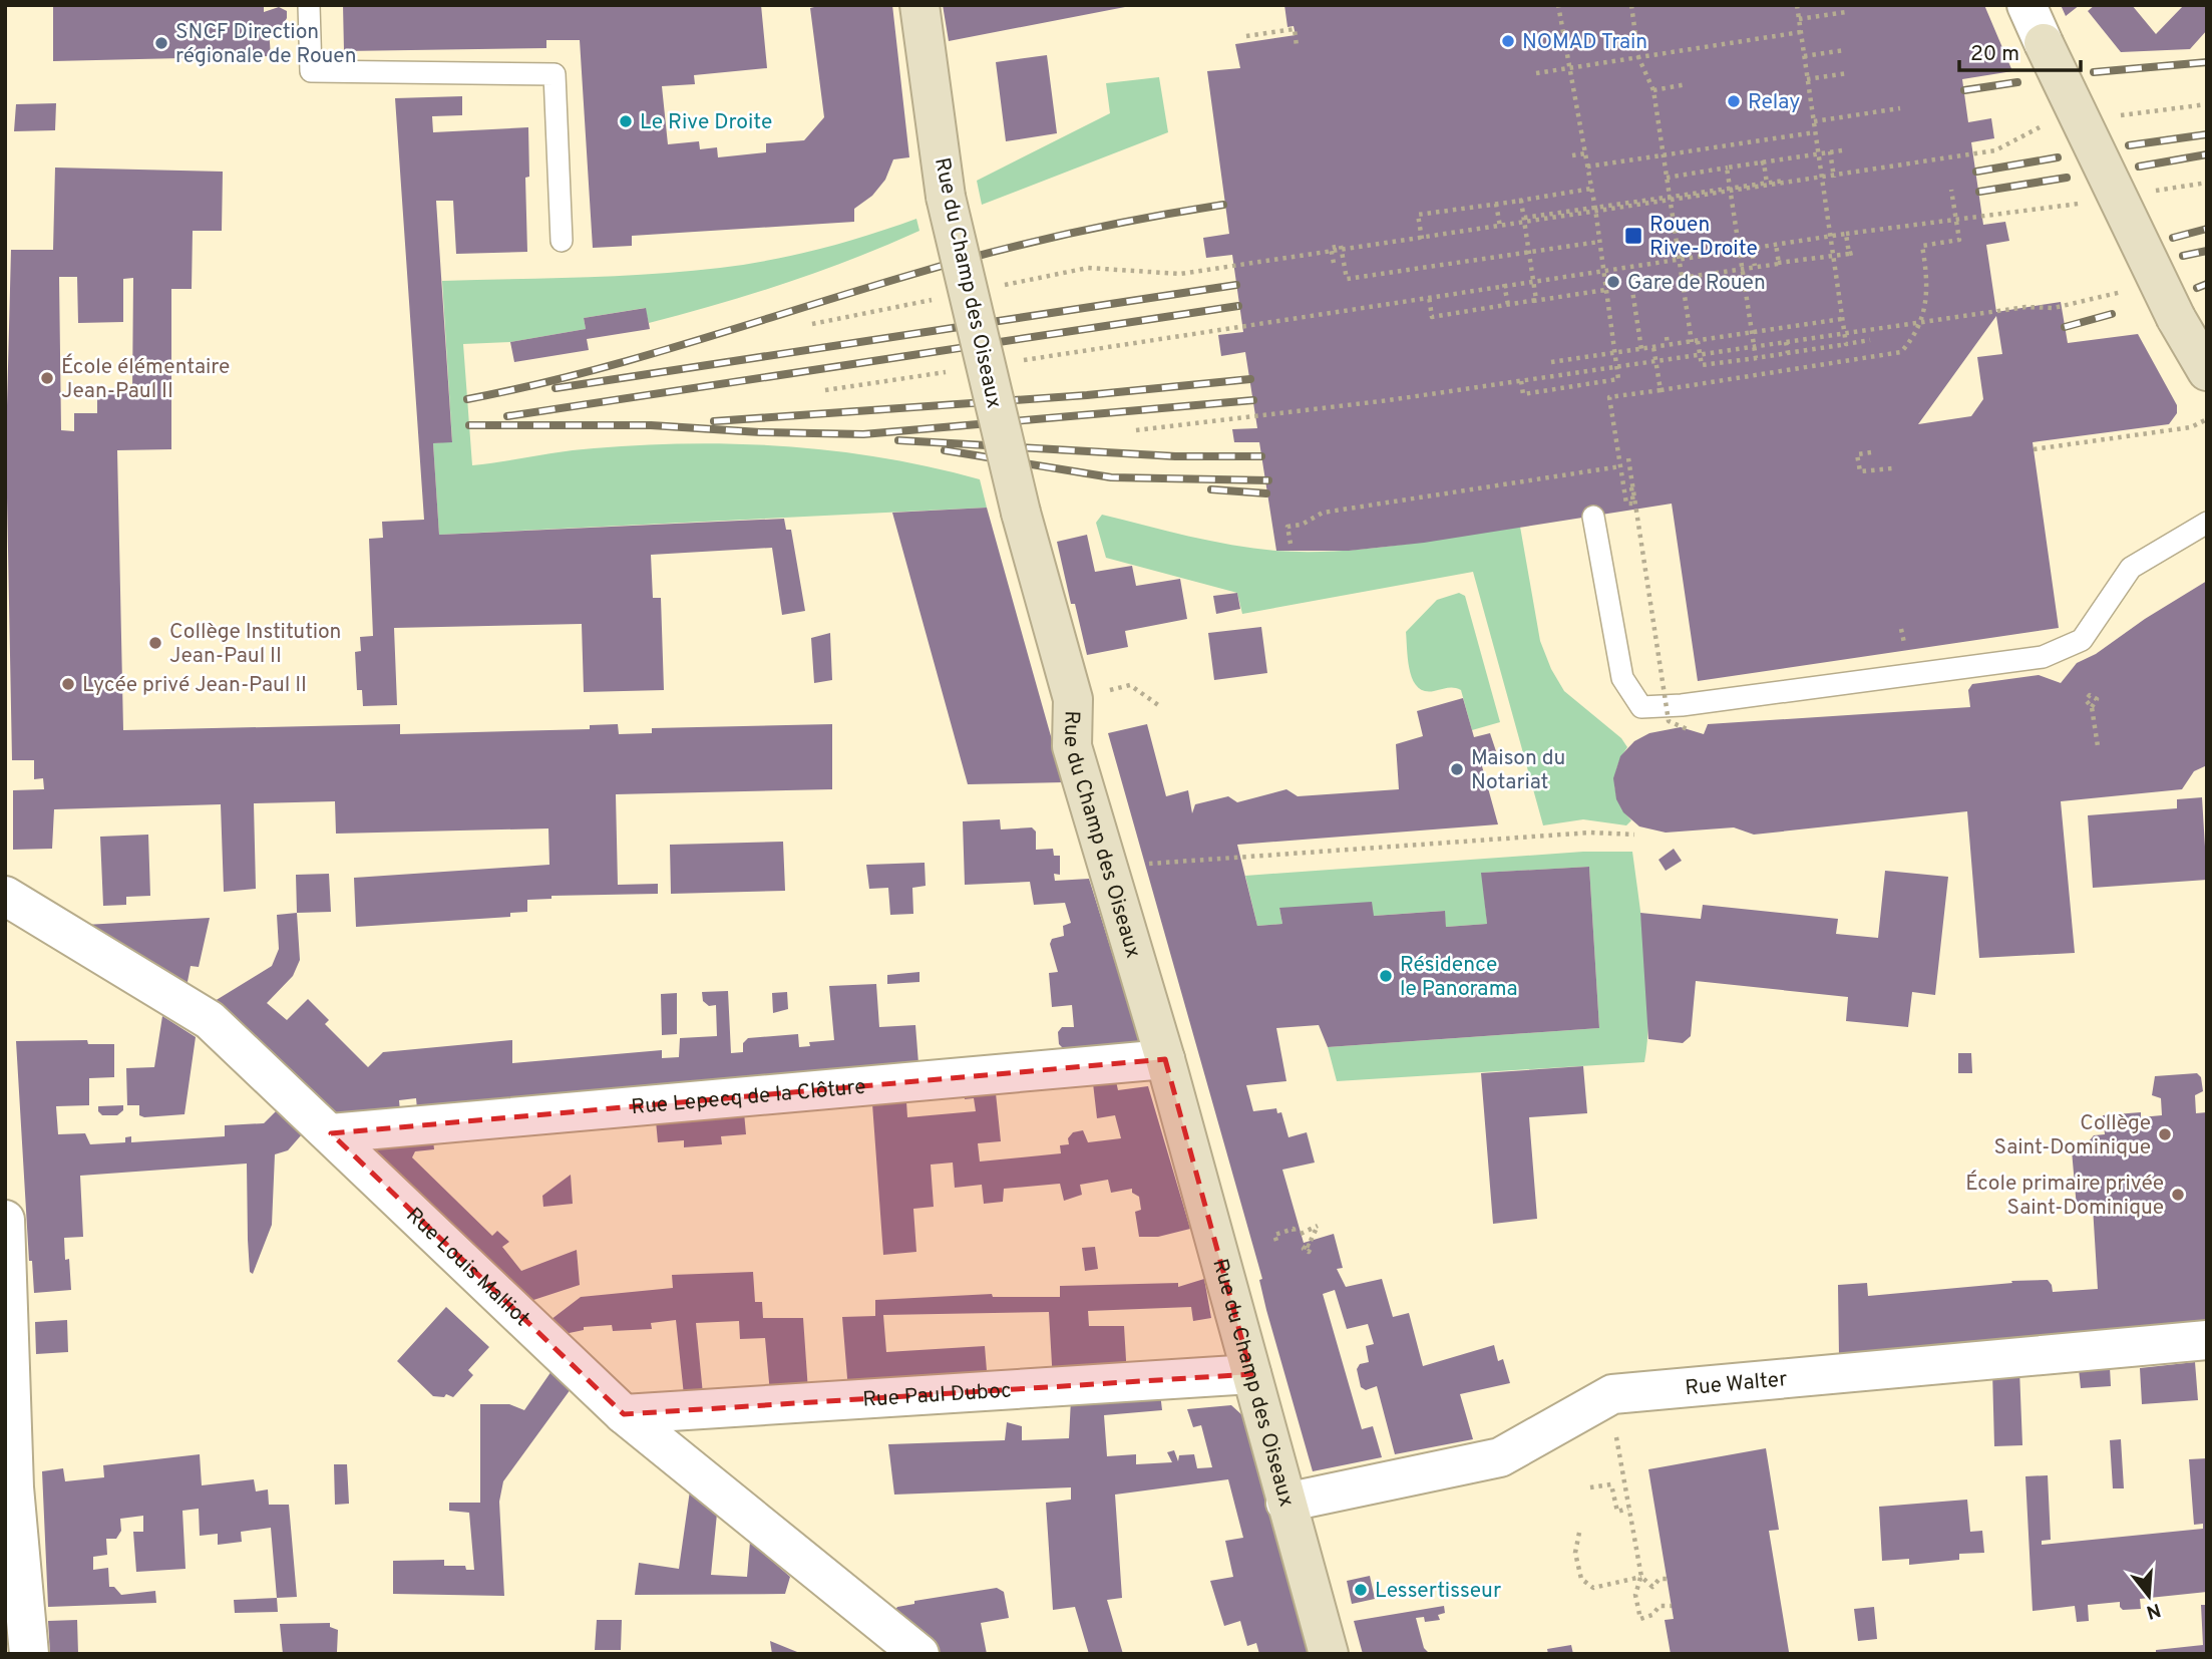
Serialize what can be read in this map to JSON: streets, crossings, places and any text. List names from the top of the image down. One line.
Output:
{"streets":{"street":["Rue du Champ des Oiseaux","Rue Lepecq de la Clôture","Rue Louis Malliot","Rue Walter","Rue Paul Duboc"]},"crossings":[["Rue du Champ des Oiseaux","Rue Lepecq de la Clôture"],["Rue du Champ des Oiseaux","Rue Walter"],["Rue du Champ des Oiseaux","Rue Paul Duboc"],["Rue Lepecq de la Clôture","Rue Louis Malliot"],["Rue Louis Malliot","Rue Paul Duboc"]],"places":{"other":["NOMAD Train","SNCF Direction régionale de Rouen","Relay","Le Rive Droite","Gare de Rouen","École élémentaire Jean-Paul II","Collège Institution Jean-Paul II","Lycée privé Jean-Paul II","Maison du Notariat","Résidence le Panorama","Collège Saint-Dominique","École primaire privée Saint-Dominique","Lessertisseur"],"transit":["Rouen Rive-Droite"]},"scale_bar":"20 m","north":"bottom"}
